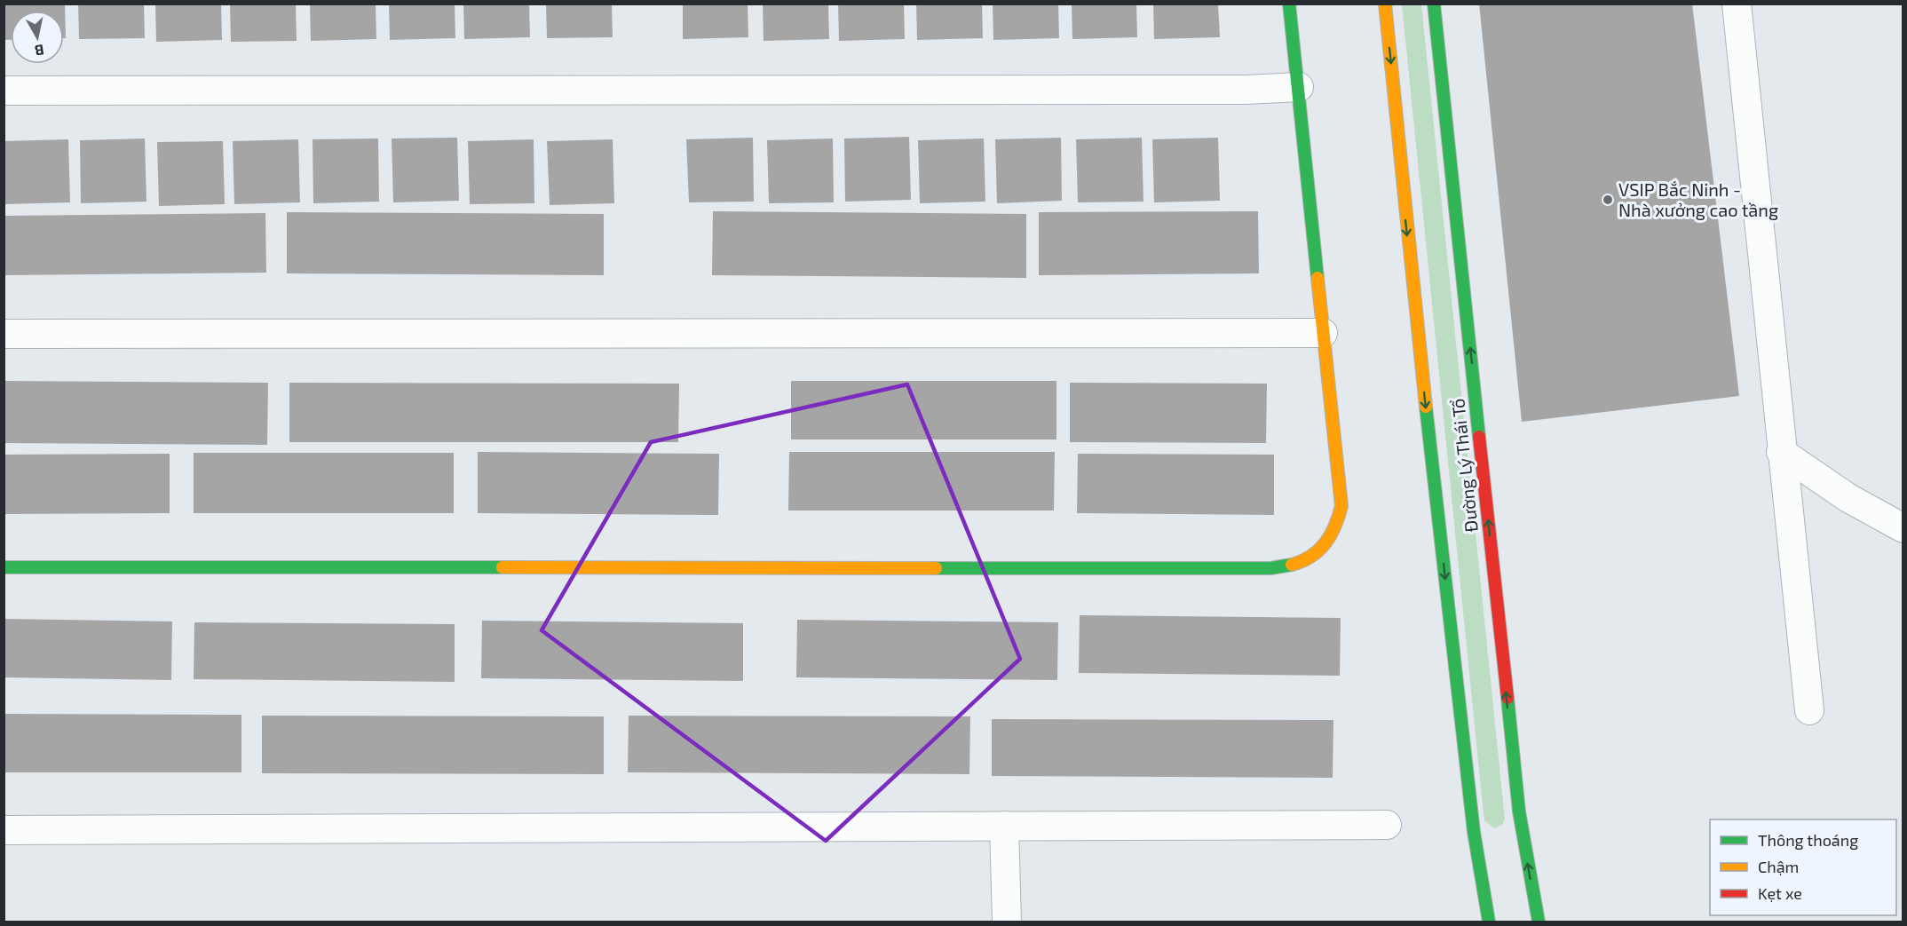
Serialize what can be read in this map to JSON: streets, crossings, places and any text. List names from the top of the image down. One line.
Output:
{"streets":{"street":["Đường Lý Thái Tổ"]},"places":["VSIP Bắc Ninh - Nhà xưởng cao tầng"],"legend":["Thông thoáng","Chậm","Kẹt xe"],"north":"bottom"}
